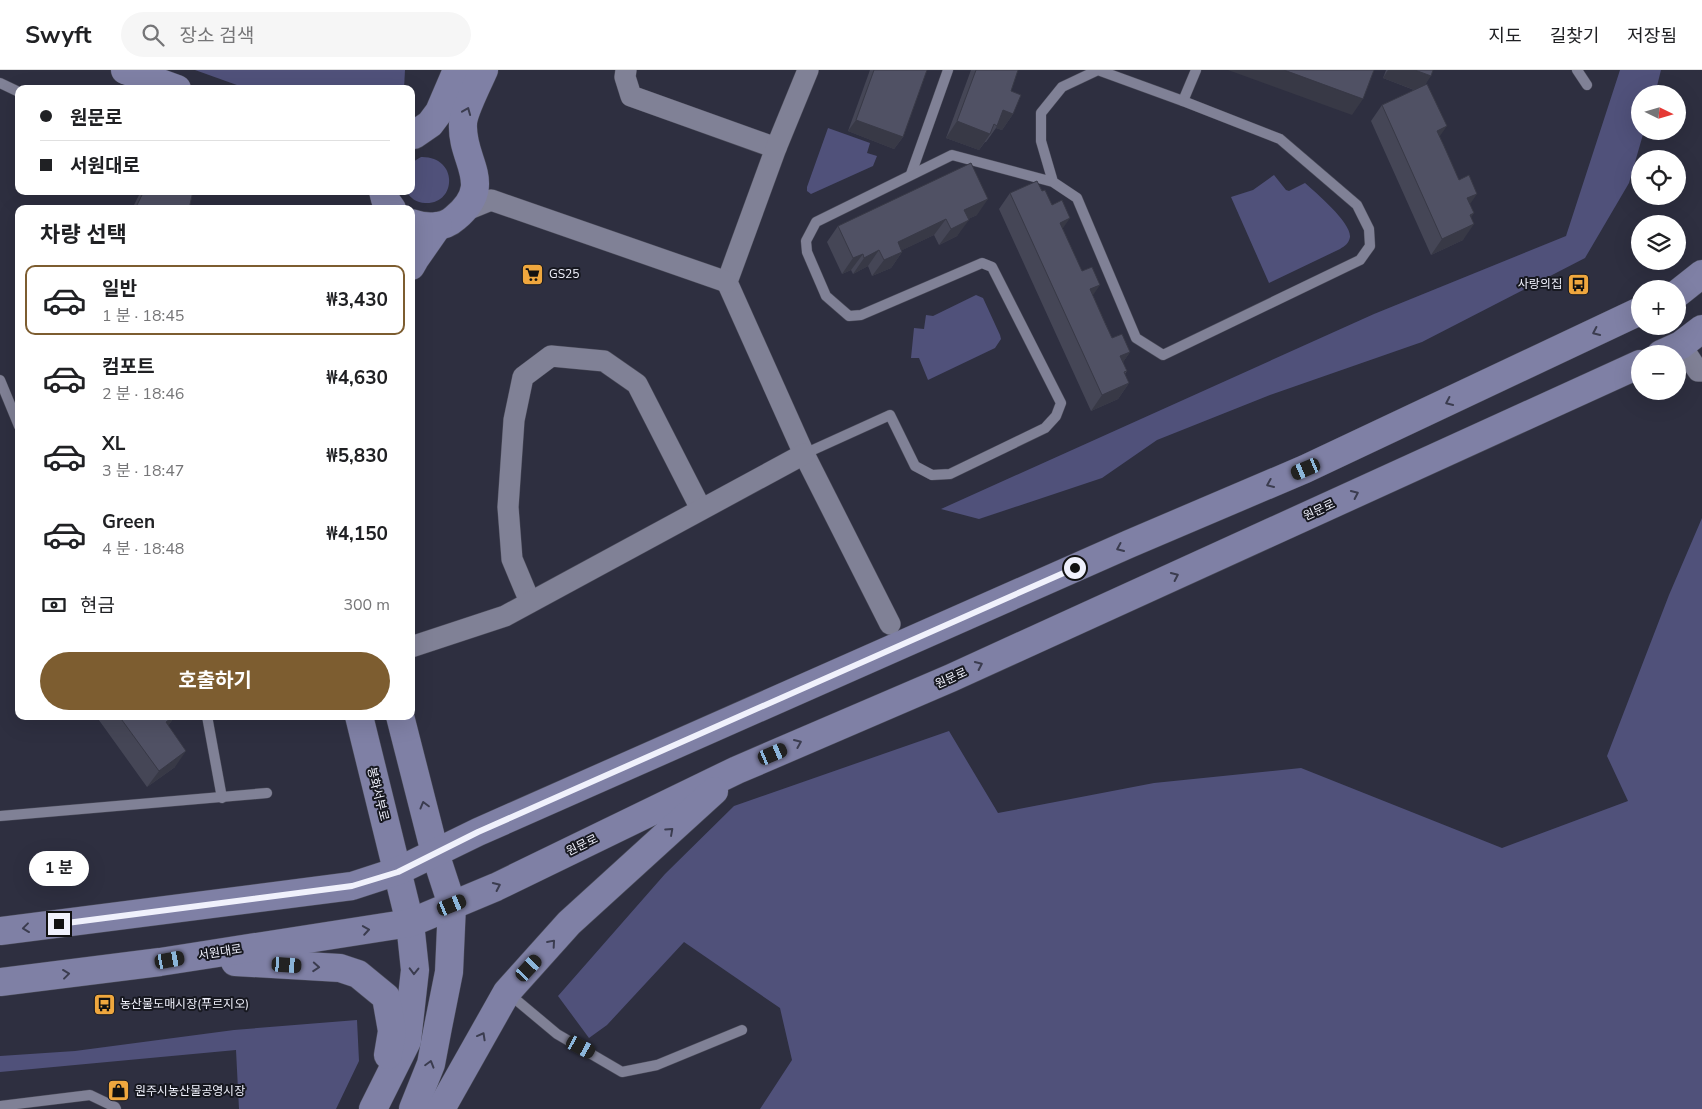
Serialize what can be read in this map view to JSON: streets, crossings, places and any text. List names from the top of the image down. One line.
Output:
{"streets":{"main road":["원문로","봉화서부로","서원대로"]},"crossings":[["원문로","봉화서부로"],["원문로","서원대로"],["봉화서부로","서원대로"]],"places":{"supermarket":["GS25"],"bus stop":["사랑의집","농산물도매시장(푸르지오)"],"shop":["원주시농산물공영시장"]},"north":"right","page":{"header":"Swyft","search":"장소 검색","nav":["지도","길찾기","저장됨"],"map_buttons":["+","−"],"banner":["원문로","서원대로"],"heading":"차량 선택","list":[{"name":"일반","note":"1 분 · 18:45","value":"₩3,430"},{"name":"컴포트","note":"2 분 · 18:46","value":"₩4,630"},{"name":"XL","note":"3 분 · 18:47","value":"₩5,830"},{"name":"Green","note":"4 분 · 18:48","value":"₩4,150"}],"pay":["현금","300 m"],"buttons":"호출하기","bubble":"1 분"}}
